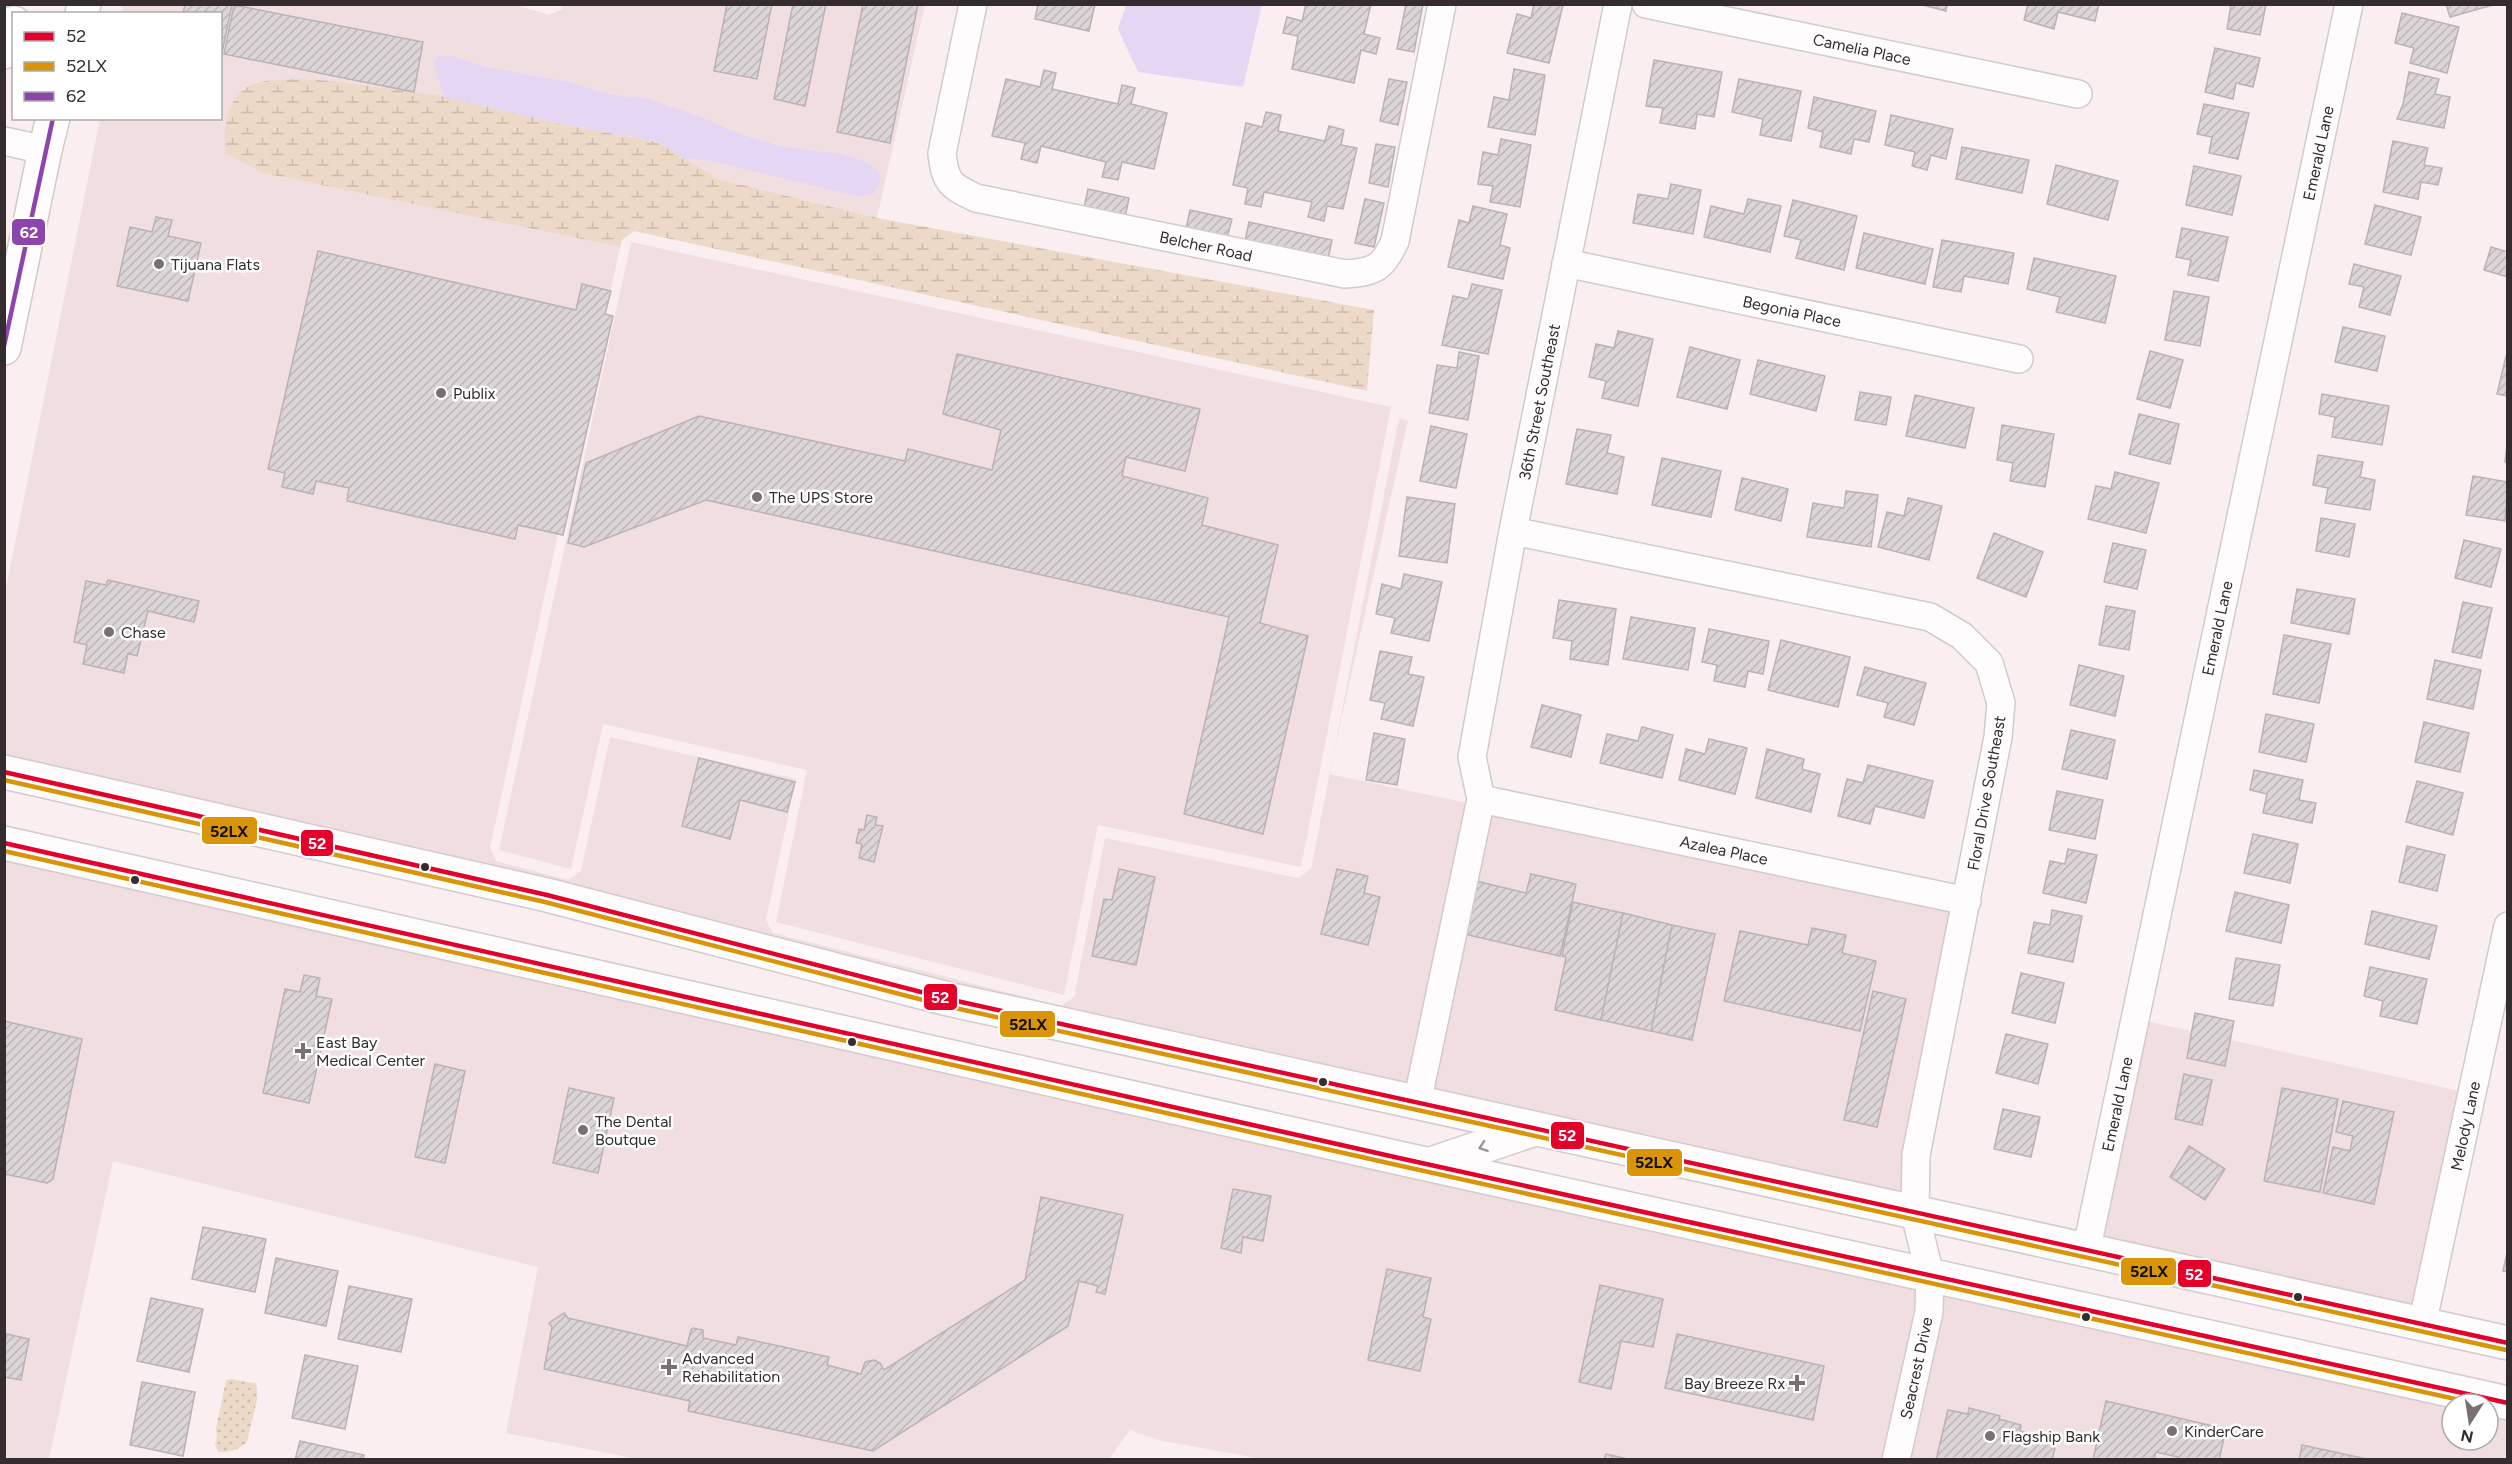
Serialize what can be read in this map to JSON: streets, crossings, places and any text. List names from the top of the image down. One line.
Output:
{"streets":{"street":["Camelia Place","Emerald Lane","Belcher Road","Begonia Place","36th Street Southeast","Floral Drive Southeast","Azalea Place","Melody Lane","Seacrest Drive"]},"crossings":[["Begonia Place","36th Street Southeast"],["36th Street Southeast","Floral Drive Southeast"],["36th Street Southeast","Azalea Place"],["Floral Drive Southeast","Azalea Place"],["Floral Drive Southeast","Seacrest Drive"]],"places":{"other":["Tijuana Flats","Publix","The UPS Store","Chase","The Dental Boutque","KinderCare","Flagship Bank"],"health":["East Bay Medical Center","Advanced Rehabilitation","Bay Breeze Rx"]},"lines":["transit line 62","transit line 52","transit line 52LX"],"legend":["52","52LX","62"],"north":"bottom"}
